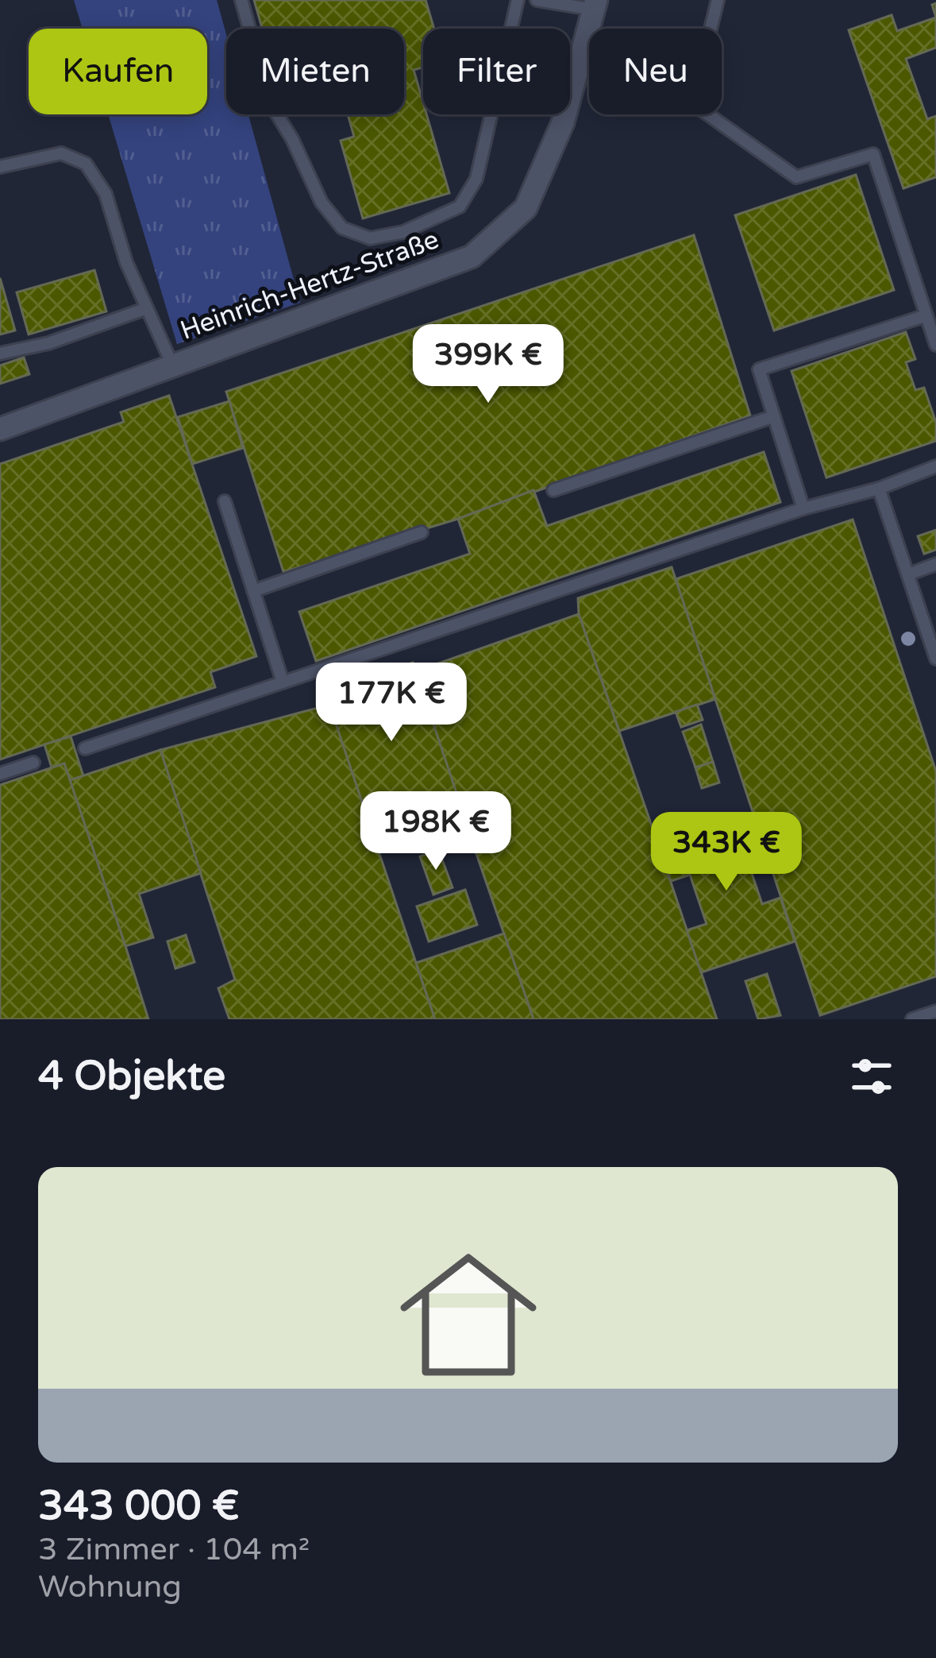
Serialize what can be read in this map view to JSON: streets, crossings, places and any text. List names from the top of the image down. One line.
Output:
{"streets":{"street":["Heinrich-Hertz-Straße"]},"page":{"chip":["Kaufen","Mieten","Filter","Neu"],"price":["399K €","177K €","198K €","343K €"],"heading":"4 Objekte","list":[{"name":"343 000 €","note":"3 Zimmer · 104 m² · Wohnung"}]}}
